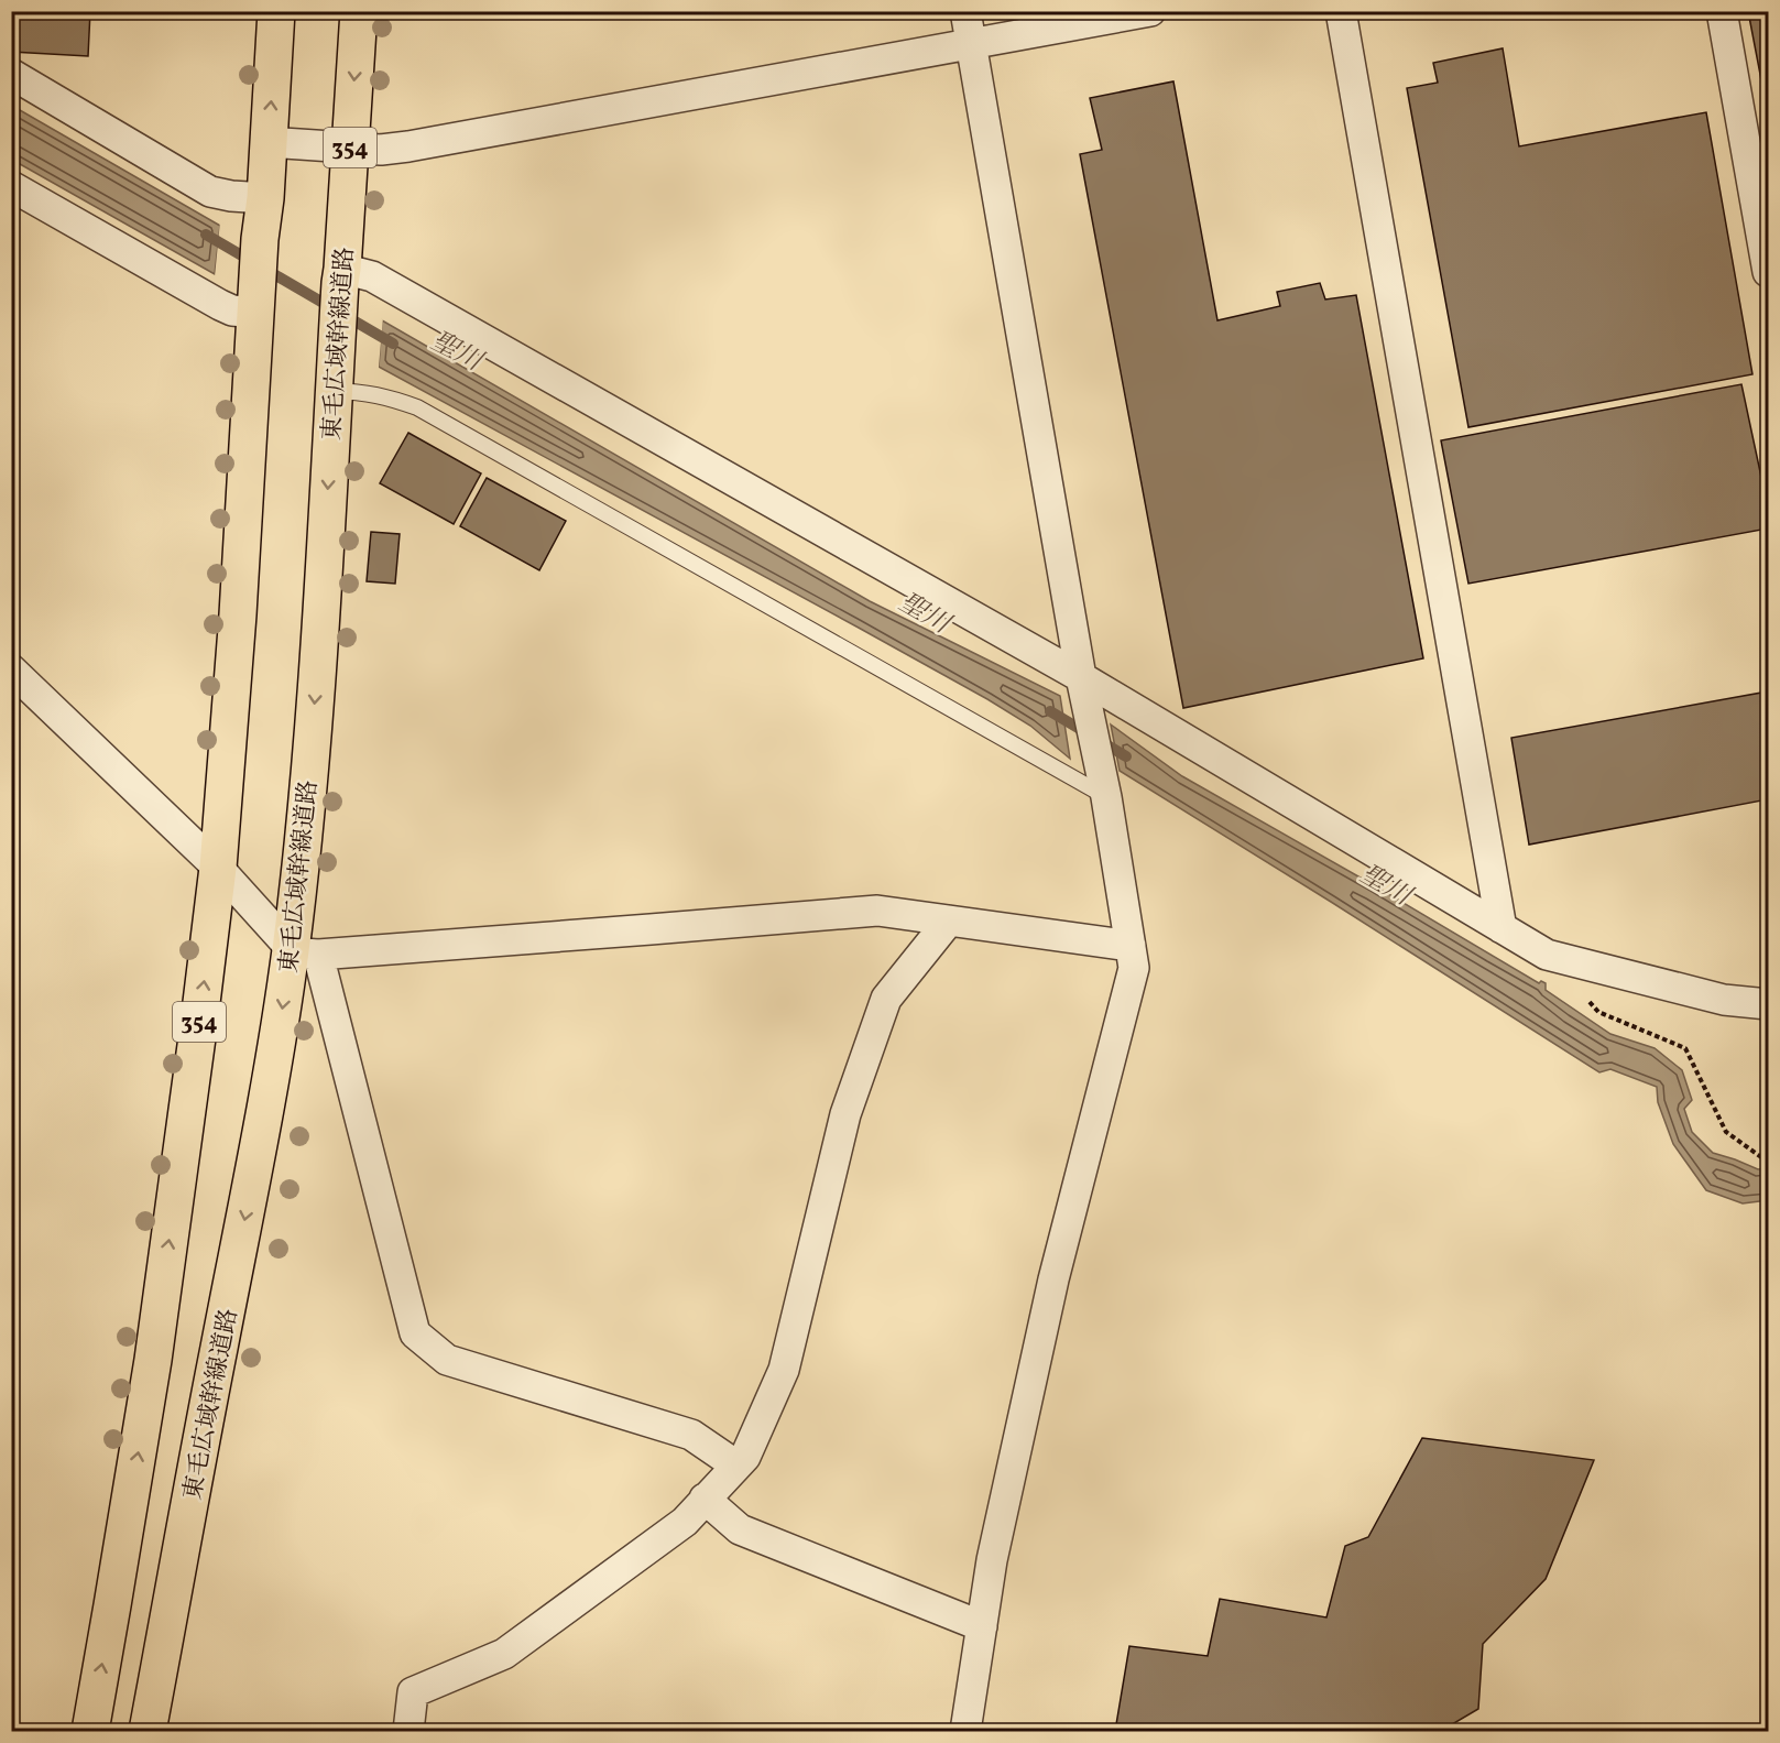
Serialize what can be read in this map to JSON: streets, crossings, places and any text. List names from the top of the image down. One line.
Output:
{"streets":{"highway":["354","東毛広域幹線道路"]},"water":["聖川"]}
